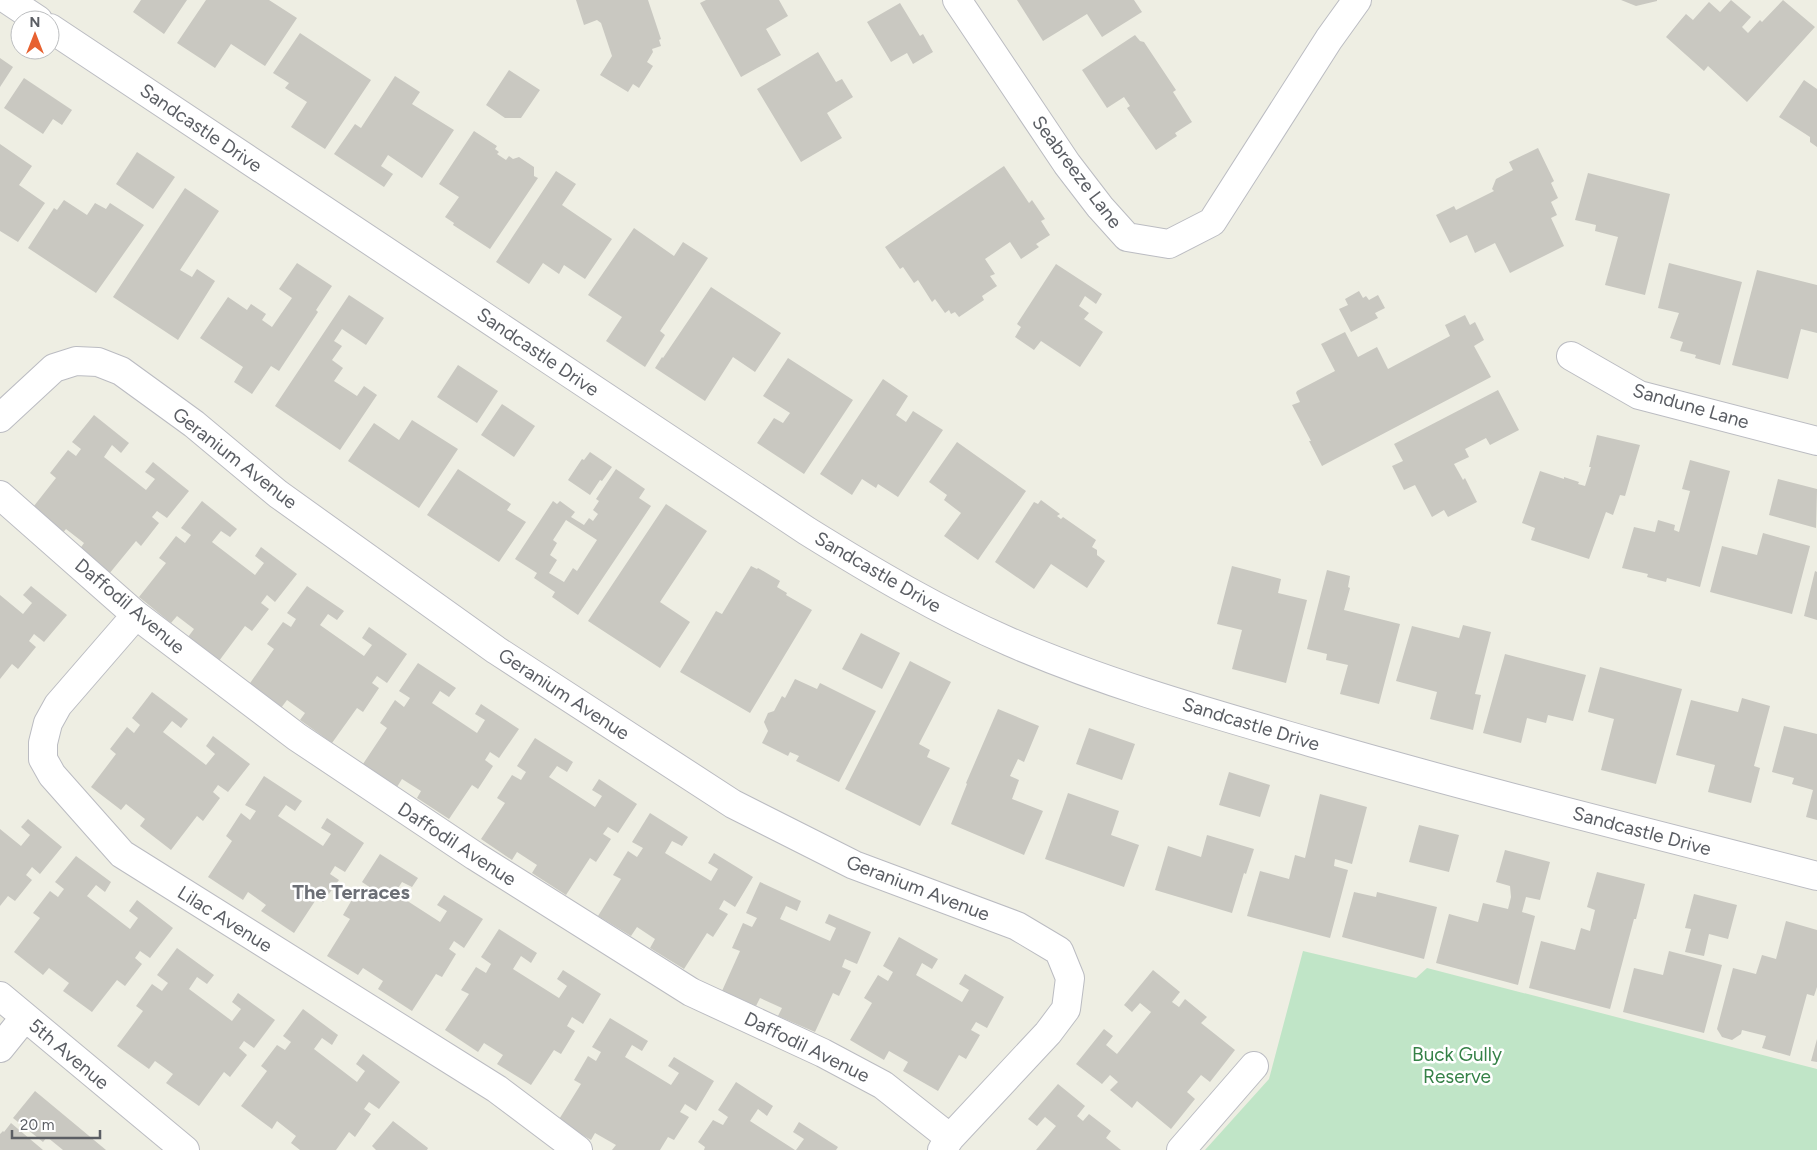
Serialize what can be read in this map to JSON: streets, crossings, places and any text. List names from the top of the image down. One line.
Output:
{"streets":{"street":["Sandcastle Drive","Seabreeze Lane","Sandune Lane","Geranium Avenue","Daffodil Avenue","Lilac Avenue","5th Avenue"]},"crossings":[["Geranium Avenue","Daffodil Avenue"],["Daffodil Avenue","Lilac Avenue"]],"districts":["The Terraces"],"parks":["Buck Gully Reserve"],"scale_bar":"20 m","north":"top"}
